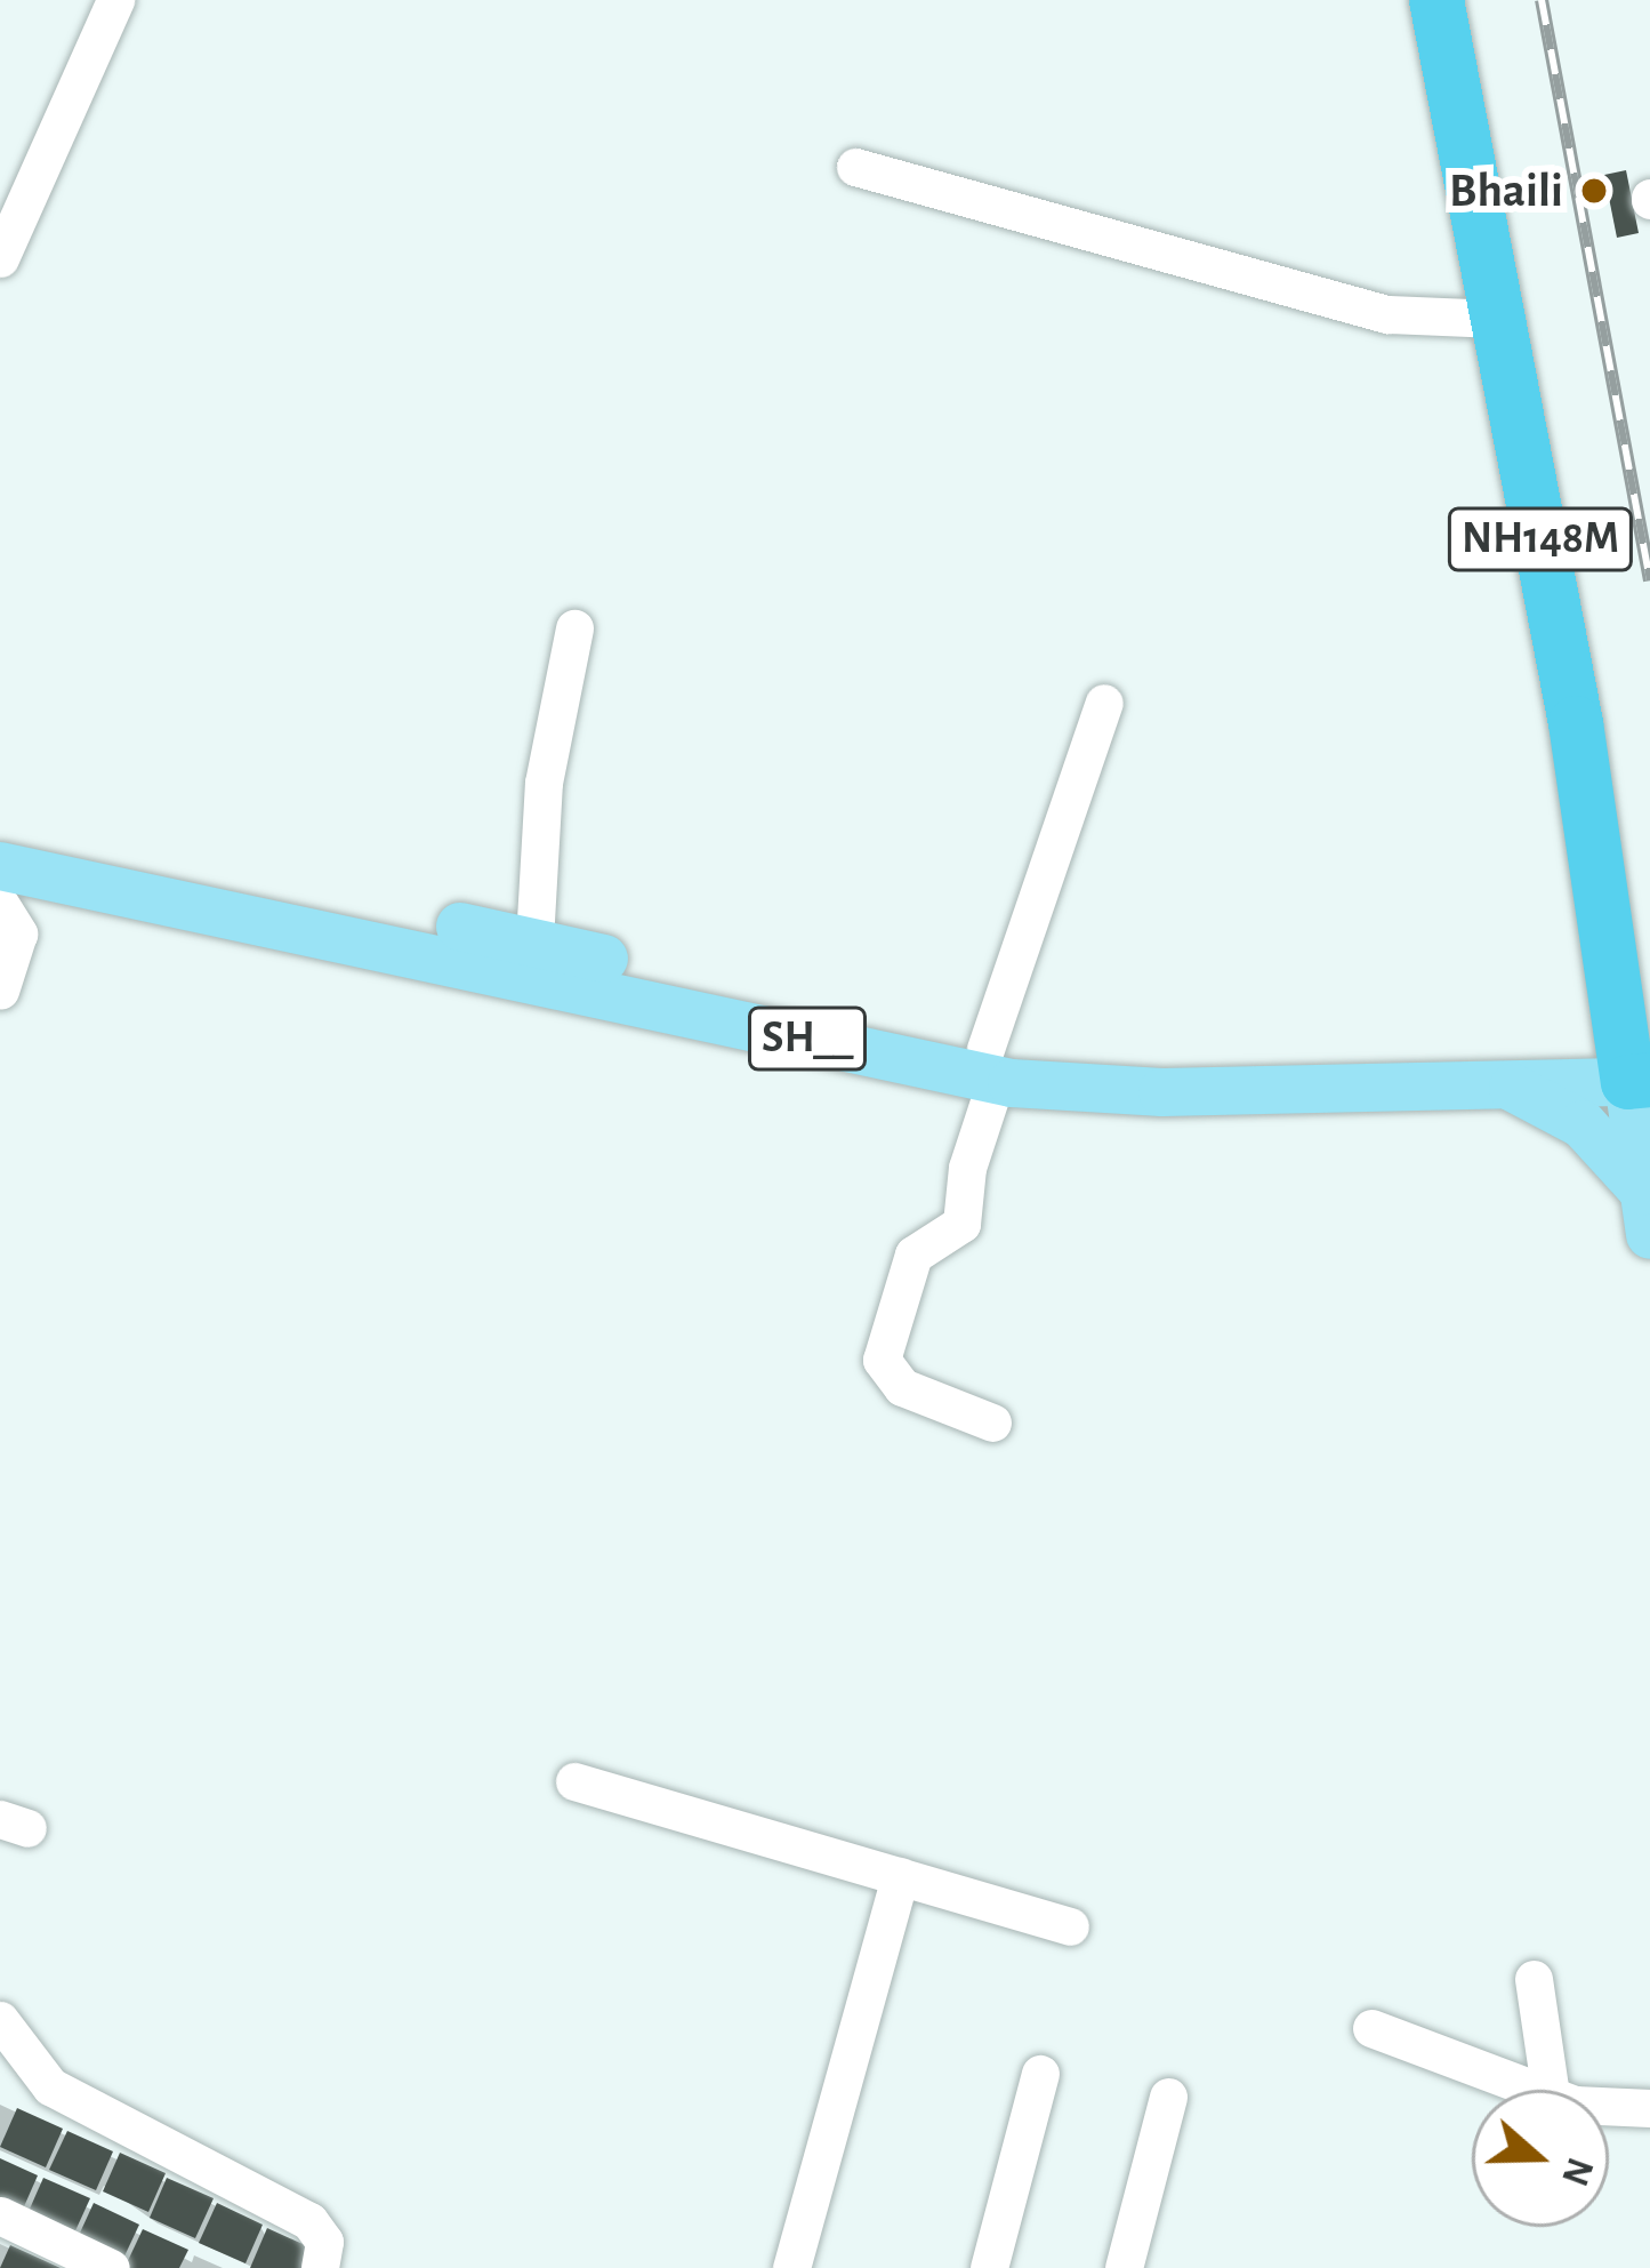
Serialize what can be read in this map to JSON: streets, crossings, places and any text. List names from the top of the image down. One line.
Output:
{"streets":{"highway":["NH148M"],"main road":["SH__"]},"crossings":[["NH148M","SH__"]],"places":["Bhaili"],"north":"right"}
